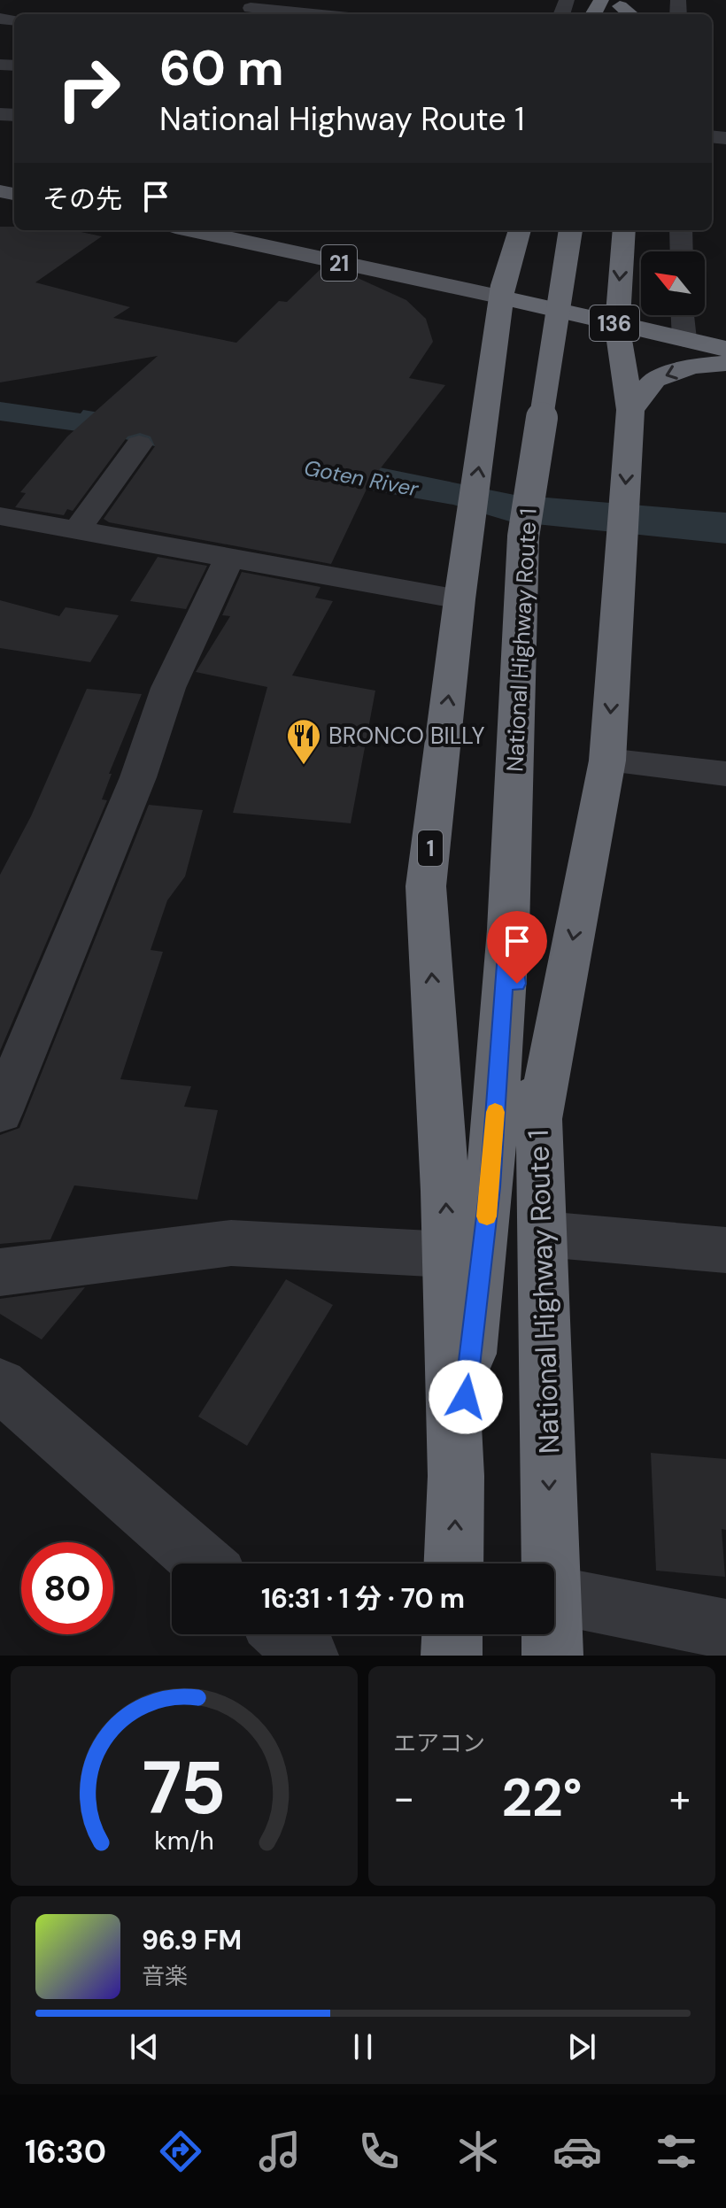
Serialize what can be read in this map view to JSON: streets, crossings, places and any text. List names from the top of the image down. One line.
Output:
{"streets":{"highway":["136","National Highway Route 1","1"],"main road":["21"]},"crossings":[["21","136"],["21","1"],["136","1"],["National Highway Route 1","1"]],"water":["Goten River"],"places":{"restaurant":["BRONCO BILLY"]},"north":"top left","page":{"turn":["60 m","National Highway Route 1"],"then":"その先","limit":"80","trip":"16:31 · 1 分 · 70 m","tile":"エアコン","heat":["−","22°","+"],"song":["96.9 FM","音楽"],"tabs":"16:30","gauge":["75","km/h"]}}
